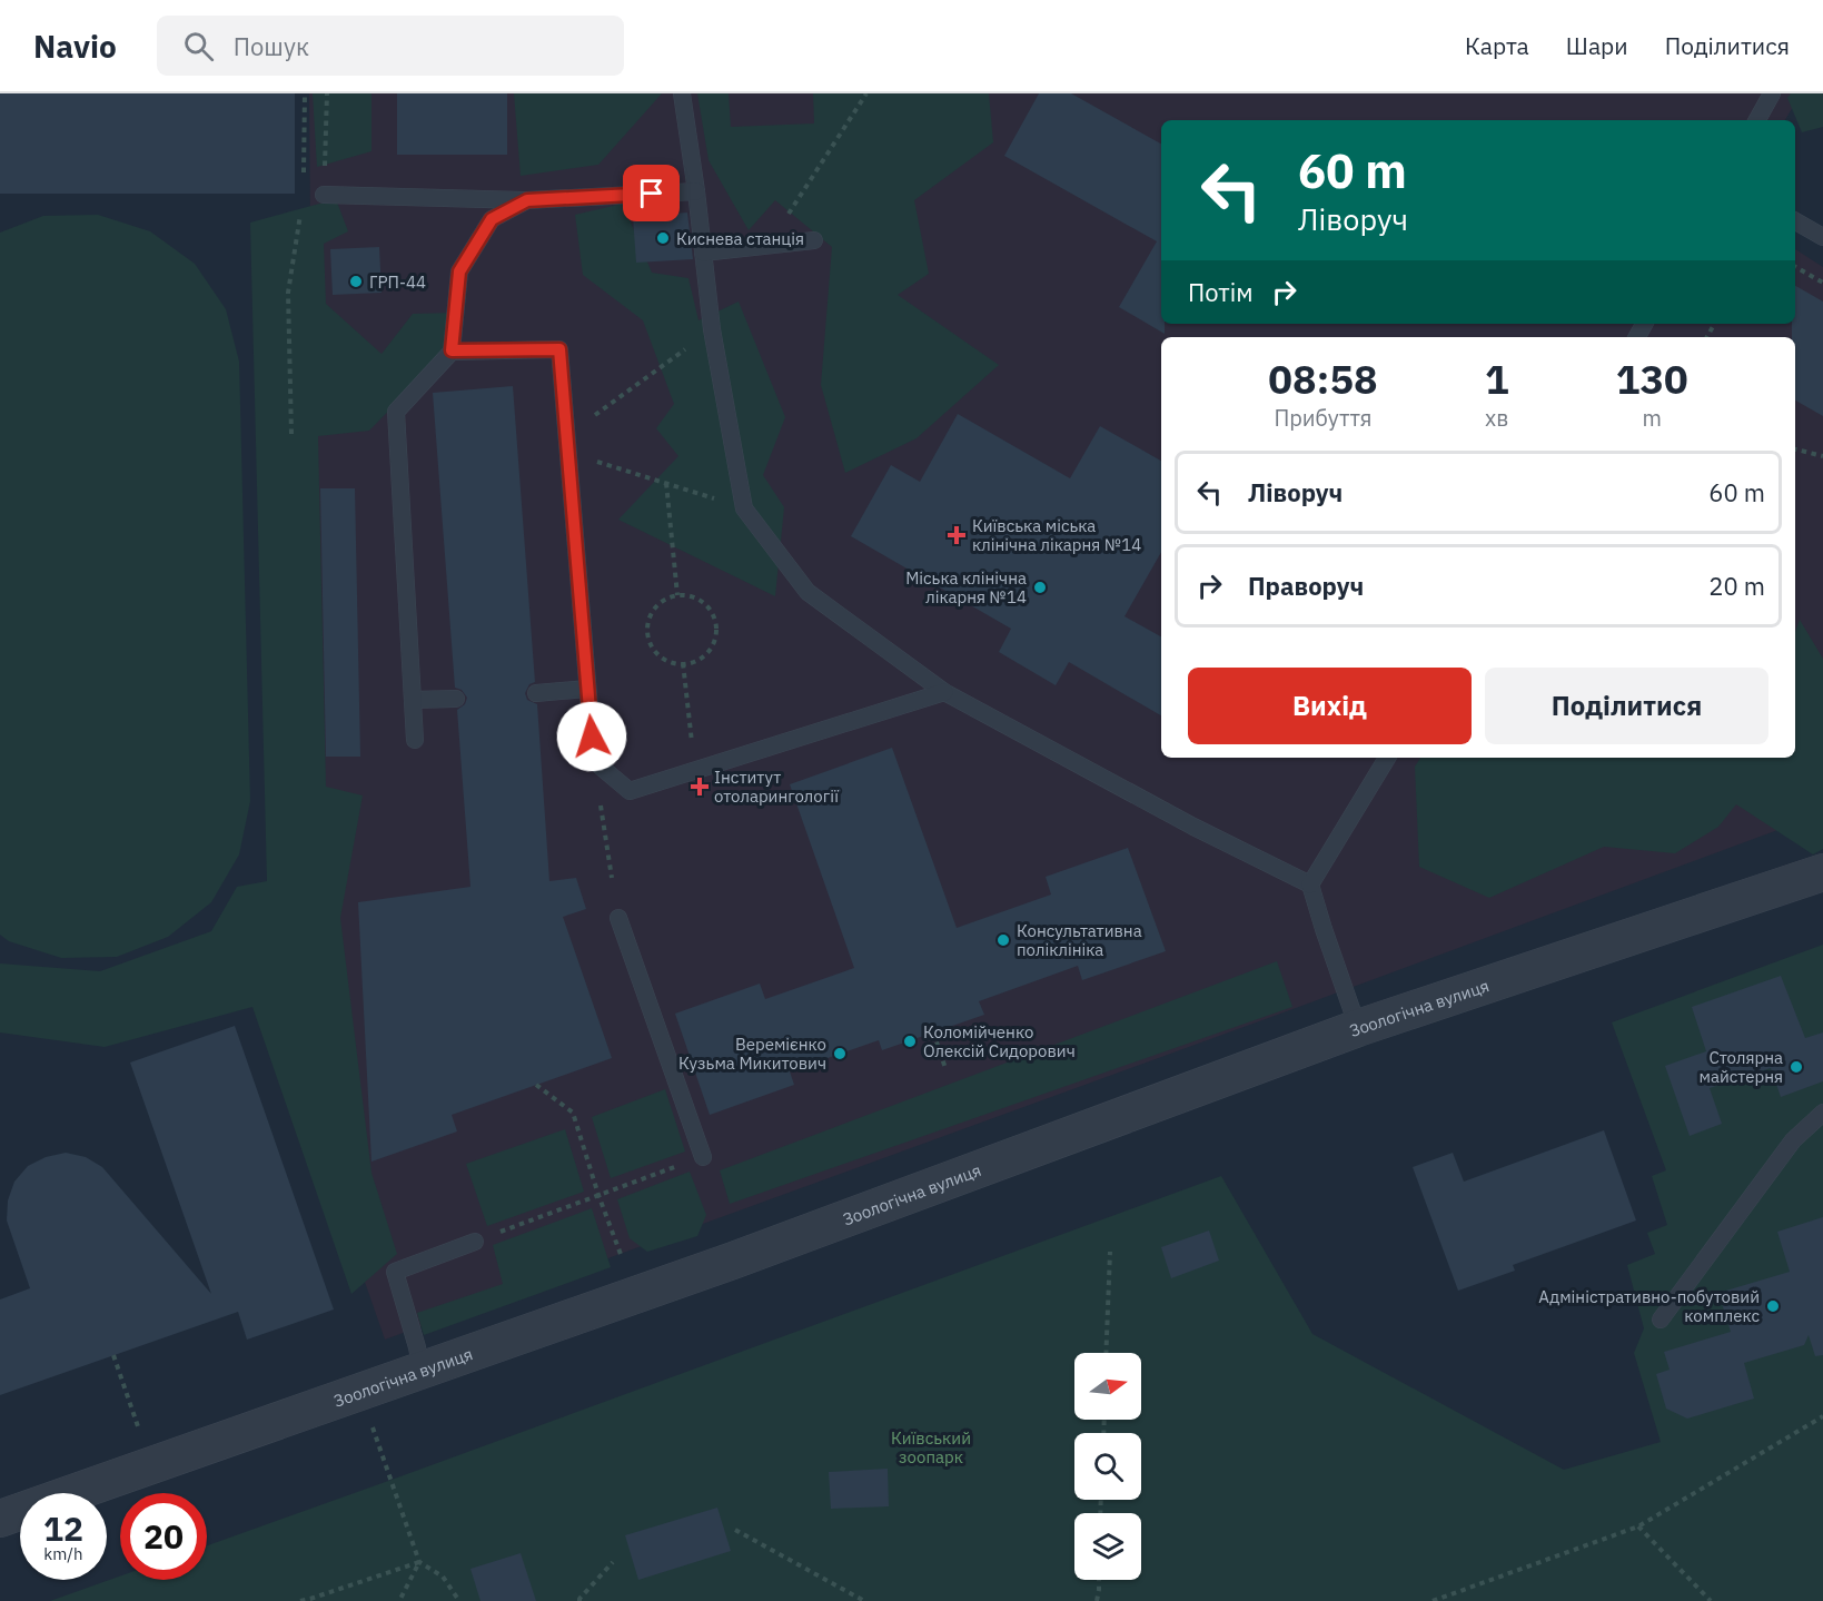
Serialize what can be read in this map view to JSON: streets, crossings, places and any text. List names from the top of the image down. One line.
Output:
{"streets":{"street":["Зоологічна вулиця"]},"parks":["Київський зоопарк"],"places":{"other":["Киснева станція","ГРП-44","Міська клінічна лікарня №14","Консультативна поліклініка","Коломійченко Олексій Сидорович","Веремієнко Кузьма Микитович","Столярна майстерня","Адміністративно-побутовий комплекс"],"health":["Київська міська клінічна лікарня №14","Інститут отоларингології"]},"north":"right","page":{"header":"Navio","search":"Пошук","nav":["Карта","Шари","Поділитися"],"turn":["60 m","Ліворуч"],"then":"Потім","eta":["08:58","Прибуття","1","хв","130","m"],"list":[{"name":"Ліворуч","value":"60 m"},{"name":"Праворуч","value":"20 m"}],"buttons":["Вихід","Поділитися"],"speed":"12 km/h","limit":"20"}}
